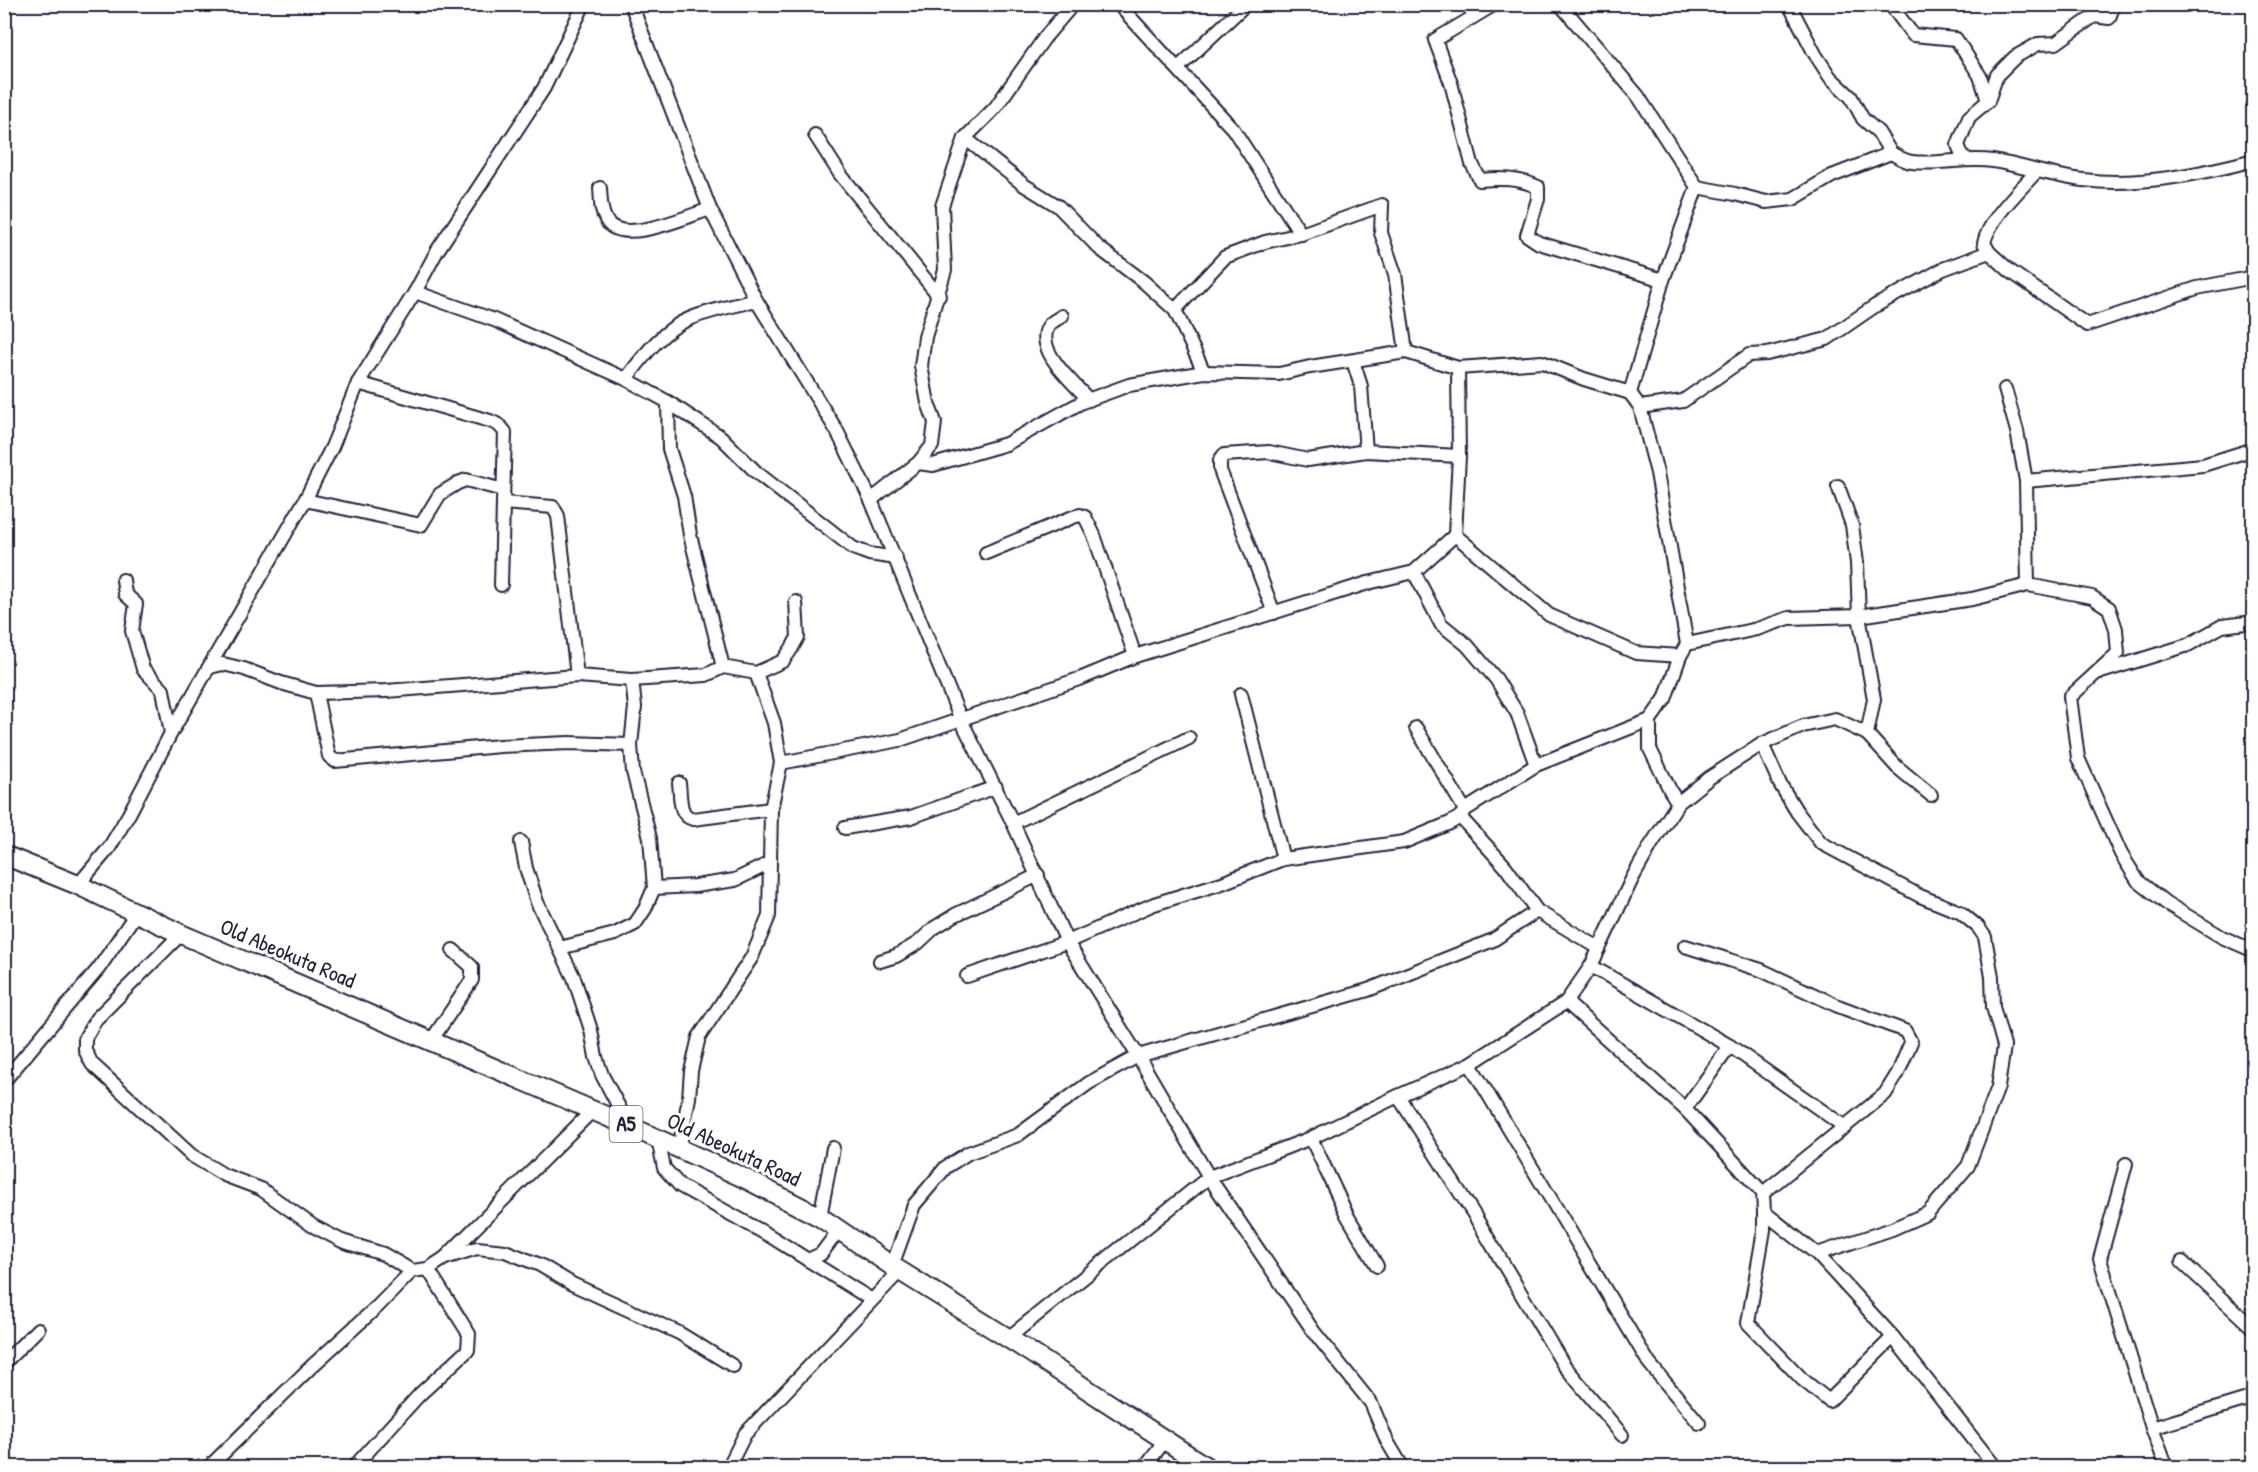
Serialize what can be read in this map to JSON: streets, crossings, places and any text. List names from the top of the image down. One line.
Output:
{"streets":{"highway":["Old Abeokuta Road","A5"]}}
